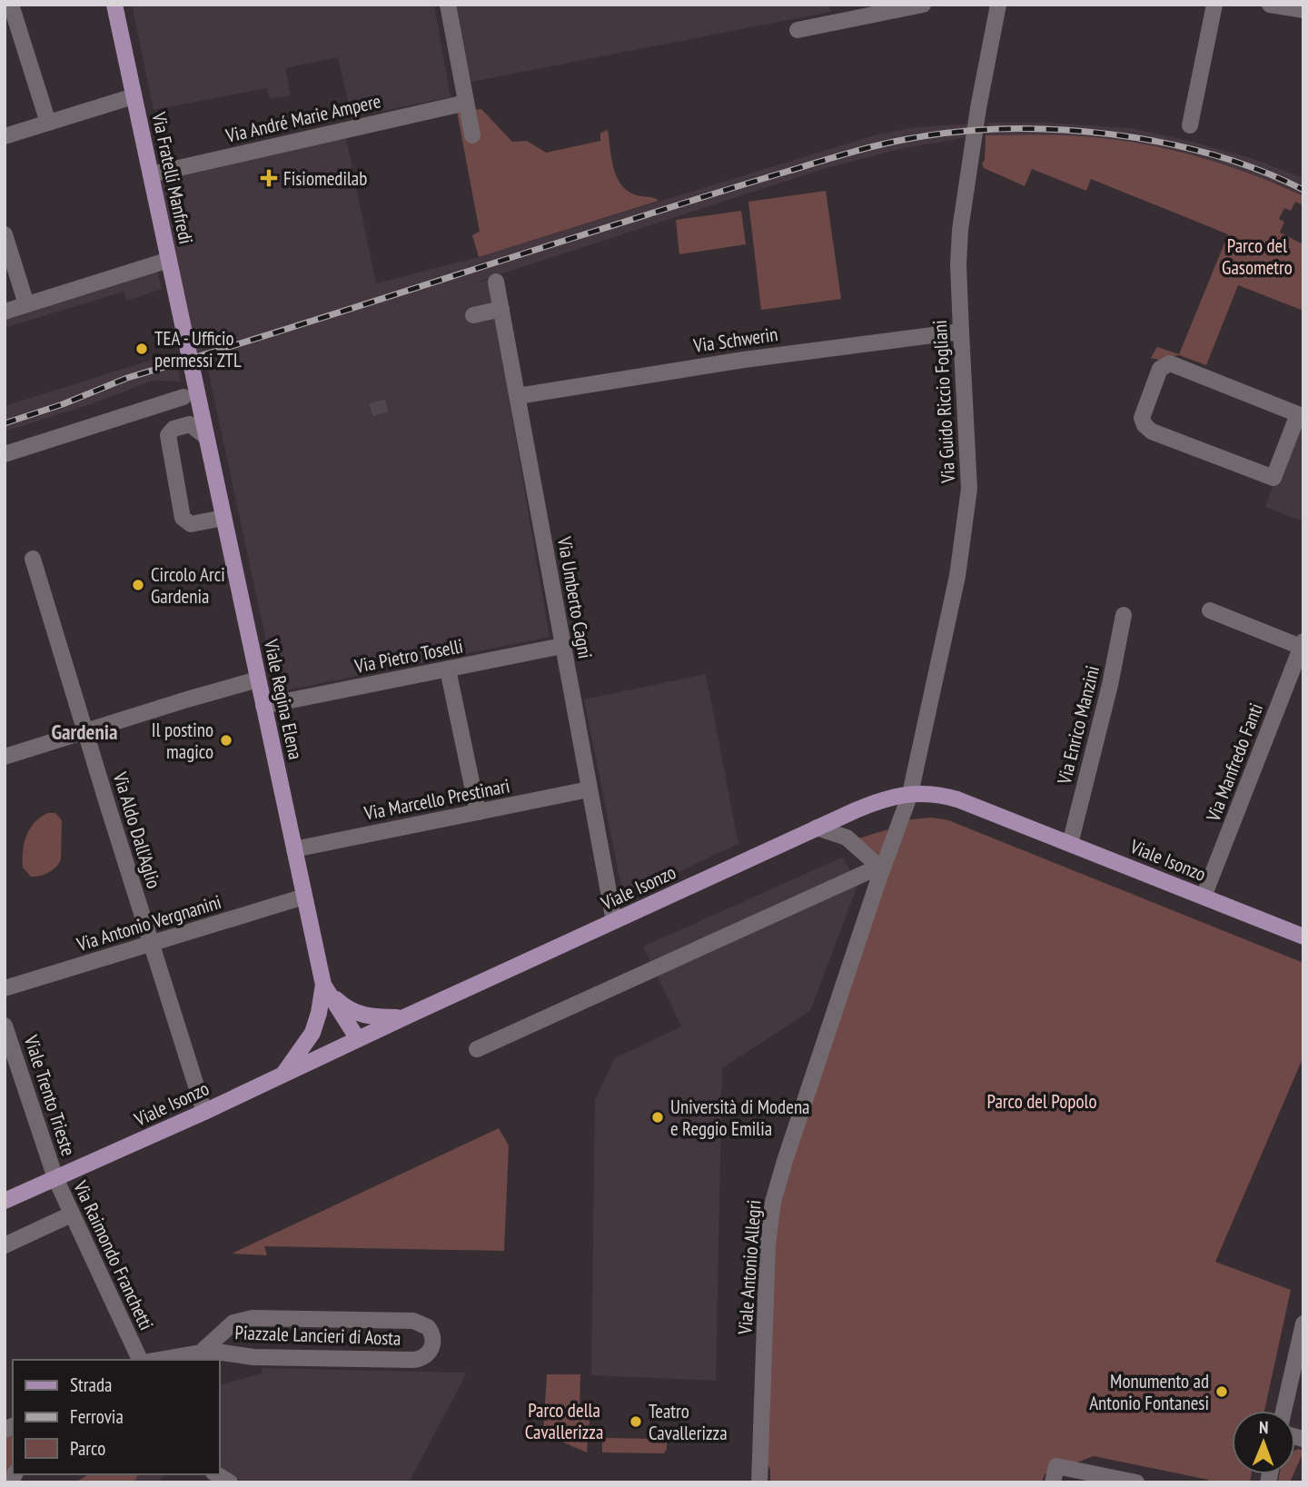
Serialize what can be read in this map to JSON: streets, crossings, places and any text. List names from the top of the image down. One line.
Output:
{"streets":{"main road":["Via Fratelli Manfredi","Viale Regina Elena","Viale Isonzo"],"street":["Via André Marie Ampere","Via Schwerin","Via Guido Riccio Fogliani","Via Umberto Cagni","Via Pietro Toselli","Via Enrico Manzini","Via Manfredo Fanti","Via Marcello Prestinari","Via Aldo Dall'Aglio","Via Antonio Vergnanini","Viale Trento Trieste","Via Raimondo Franchetti","Viale Antonio Allegri","Piazzale Lancieri di Aosta"]},"crossings":[["Via André Marie Ampere","Via Fratelli Manfredi"],["Via Fratelli Manfredi","Viale Regina Elena"],["Via Schwerin","Via Guido Riccio Fogliani"],["Via Schwerin","Via Umberto Cagni"],["Via Guido Riccio Fogliani","Viale Isonzo"],["Via Guido Riccio Fogliani","Viale Antonio Allegri"],["Via Umberto Cagni","Via Pietro Toselli"],["Via Umberto Cagni","Via Marcello Prestinari"],["Via Umberto Cagni","Viale Isonzo"],["Via Pietro Toselli","Viale Regina Elena"],["Viale Regina Elena","Via Marcello Prestinari"],["Viale Regina Elena","Viale Isonzo"],["Viale Regina Elena","Via Antonio Vergnanini"],["Via Enrico Manzini","Viale Isonzo"],["Via Manfredo Fanti","Viale Isonzo"],["Via Aldo Dall'Aglio","Viale Isonzo"],["Via Aldo Dall'Aglio","Via Antonio Vergnanini"],["Viale Isonzo","Viale Trento Trieste"],["Viale Isonzo","Via Raimondo Franchetti"],["Viale Isonzo","Viale Antonio Allegri"],["Viale Trento Trieste","Via Raimondo Franchetti"]],"districts":["Gardenia"],"parks":["Parco del Gasometro","Parco del Popolo","Parco della Cavallerizza"],"places":{"health":["Fisiomedilab"],"other":["TEA - Ufficio permessi ZTL","Circolo Arci Gardenia","Il postino magico","Università di Modena e Reggio Emilia","Monumento ad Antonio Fontanesi","Teatro Cavallerizza"]},"legend":["Strada","Ferrovia","Parco"],"north":"top"}
